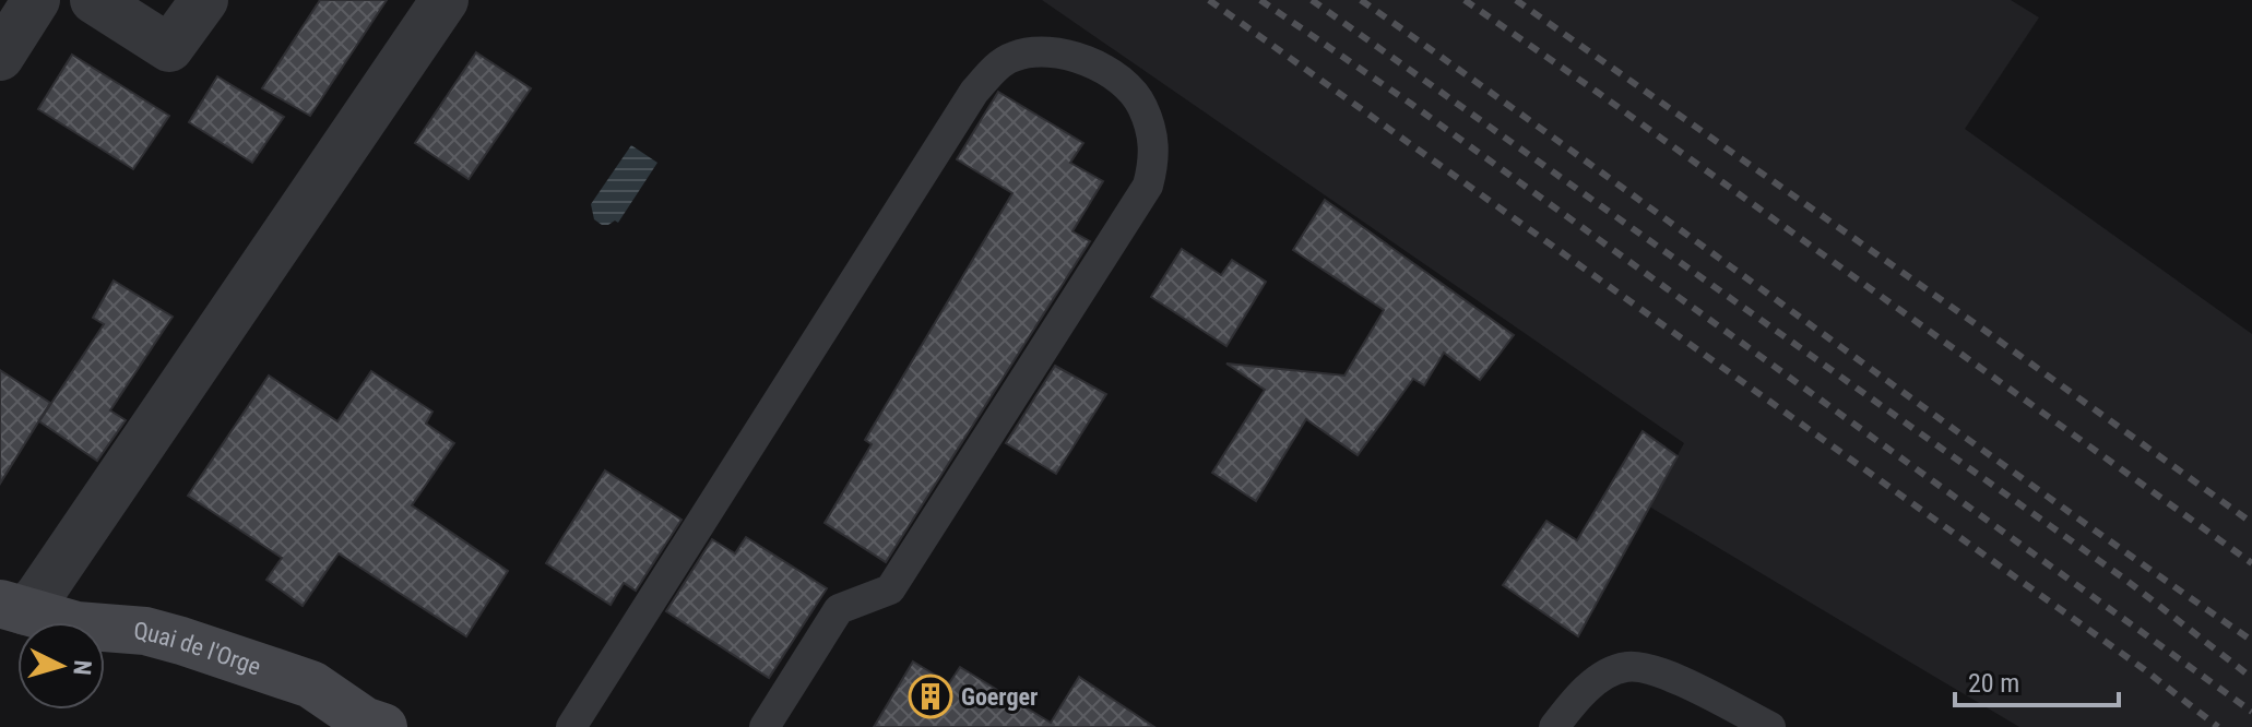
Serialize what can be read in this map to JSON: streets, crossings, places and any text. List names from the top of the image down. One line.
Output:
{"streets":{"main road":["Quai de l'Orge"]},"places":{"building":["Goerger"]},"scale_bar":"20 m","north":"right"}
